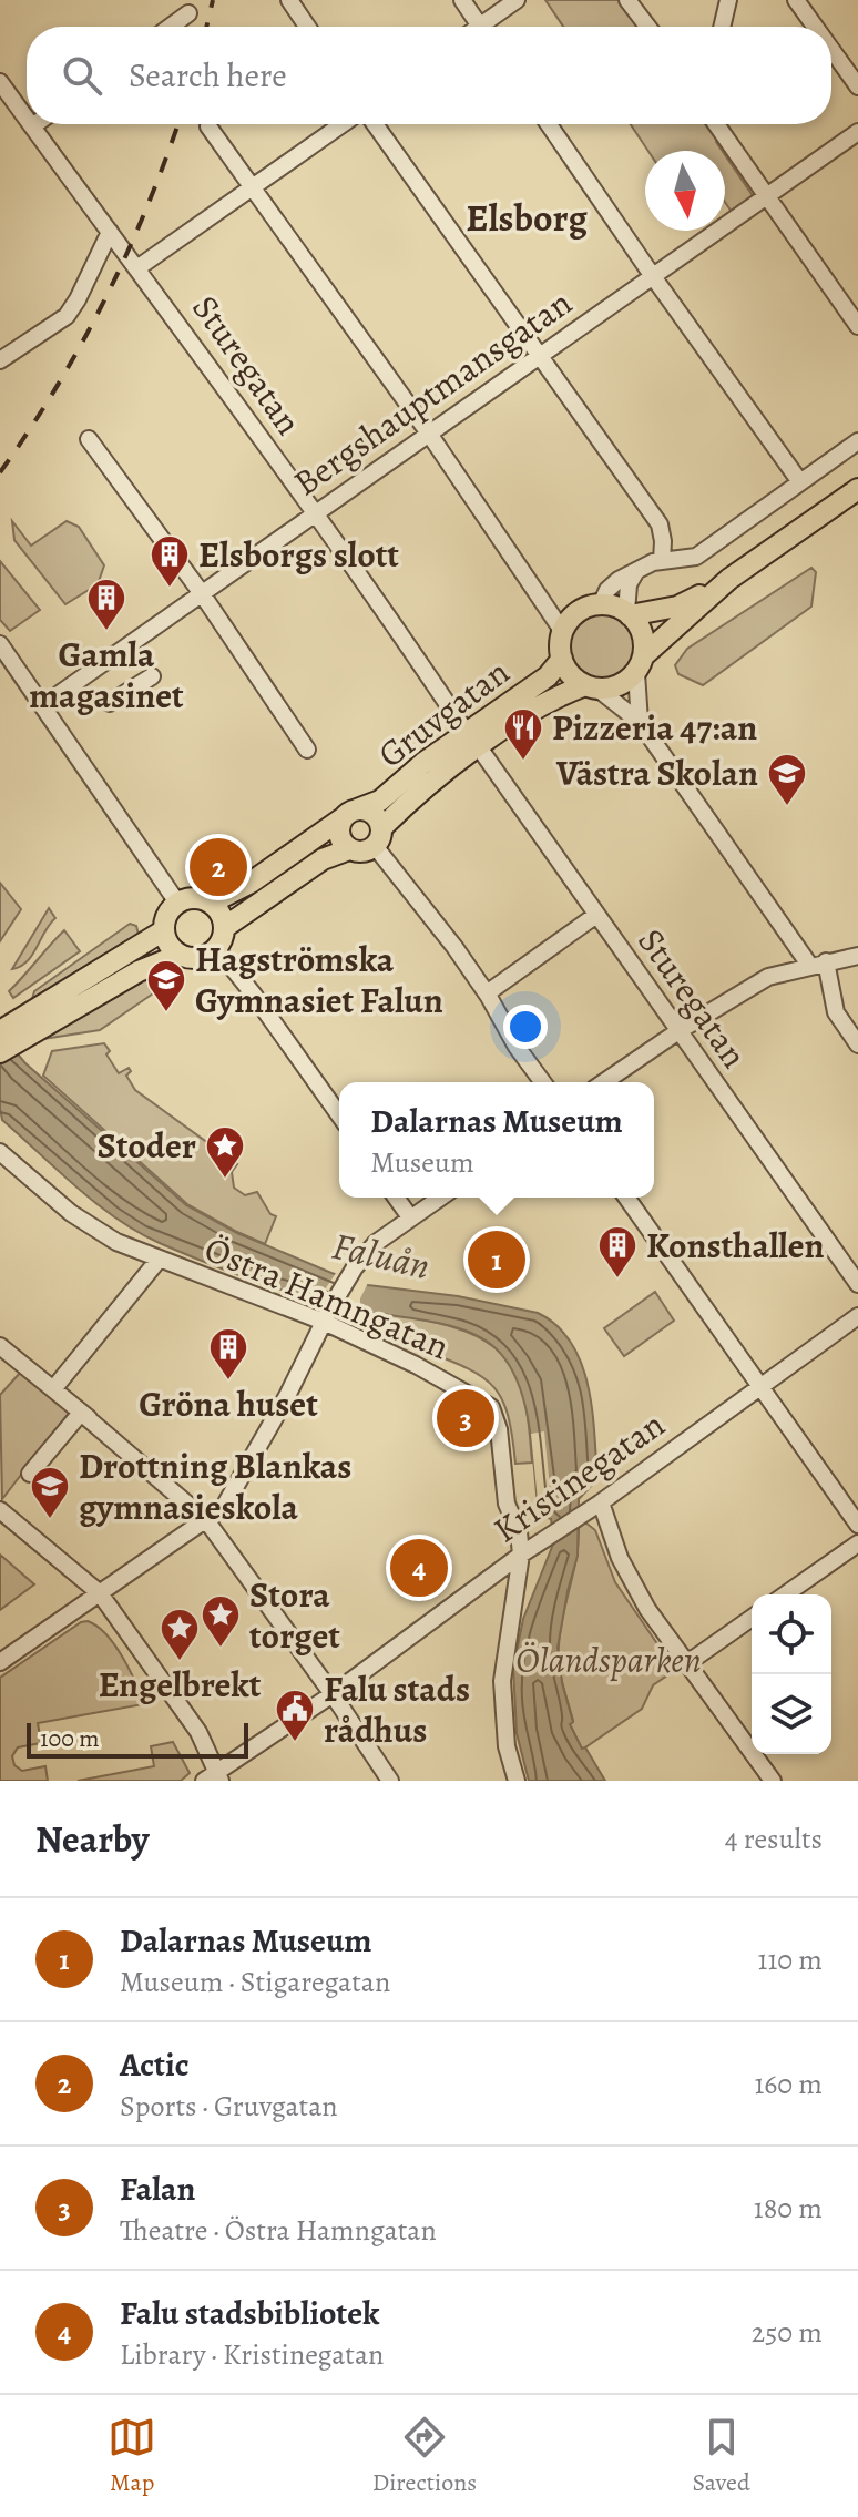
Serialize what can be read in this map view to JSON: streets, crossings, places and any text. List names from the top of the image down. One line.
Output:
{"streets":{"main road":["Gruvgatan"],"street":["Sturegatan","Bergshauptmansgatan","Östra Hamngatan","Kristinegatan"]},"crossings":[["Sturegatan","Bergshauptmansgatan"],["Sturegatan","Gruvgatan"],["Östra Hamngatan","Kristinegatan"]],"districts":["Elsborg"],"water":["Faluån"],"parks":["Ölandsparken"],"places":{"building":["Elsborgs slott","Gamla magasinet","Konsthallen","Gröna huset"],"restaurant":["Pizzeria 47:an"],"school or university":["Västra Skolan","Hagströmska Gymnasiet Falun","Drottning Blankas gymnasieskola"],"place":["Stoder","Stora torget","Engelbrekt"],"public building":["Falu stads rådhus"]},"scale_bar":"100 m","north":"bottom","page":{"search":"Search here","pins":["2","1","3","4"],"popup":["Dalarnas Museum","Museum"],"scale":"100 m","heading":["Nearby","4 results"],"list":[{"mark":"1","name":"Dalarnas Museum","note":"Museum · Stigaregatan","value":"110 m"},{"mark":"2","name":"Actic","note":"Sports · Gruvgatan","value":"160 m"},{"mark":"3","name":"Falan","note":"Theatre · Östra Hamngatan","value":"180 m"},{"mark":"4","name":"Falu stadsbibliotek","note":"Library · Kristinegatan","value":"250 m"}],"nav":["Map","Directions","Saved"]}}
